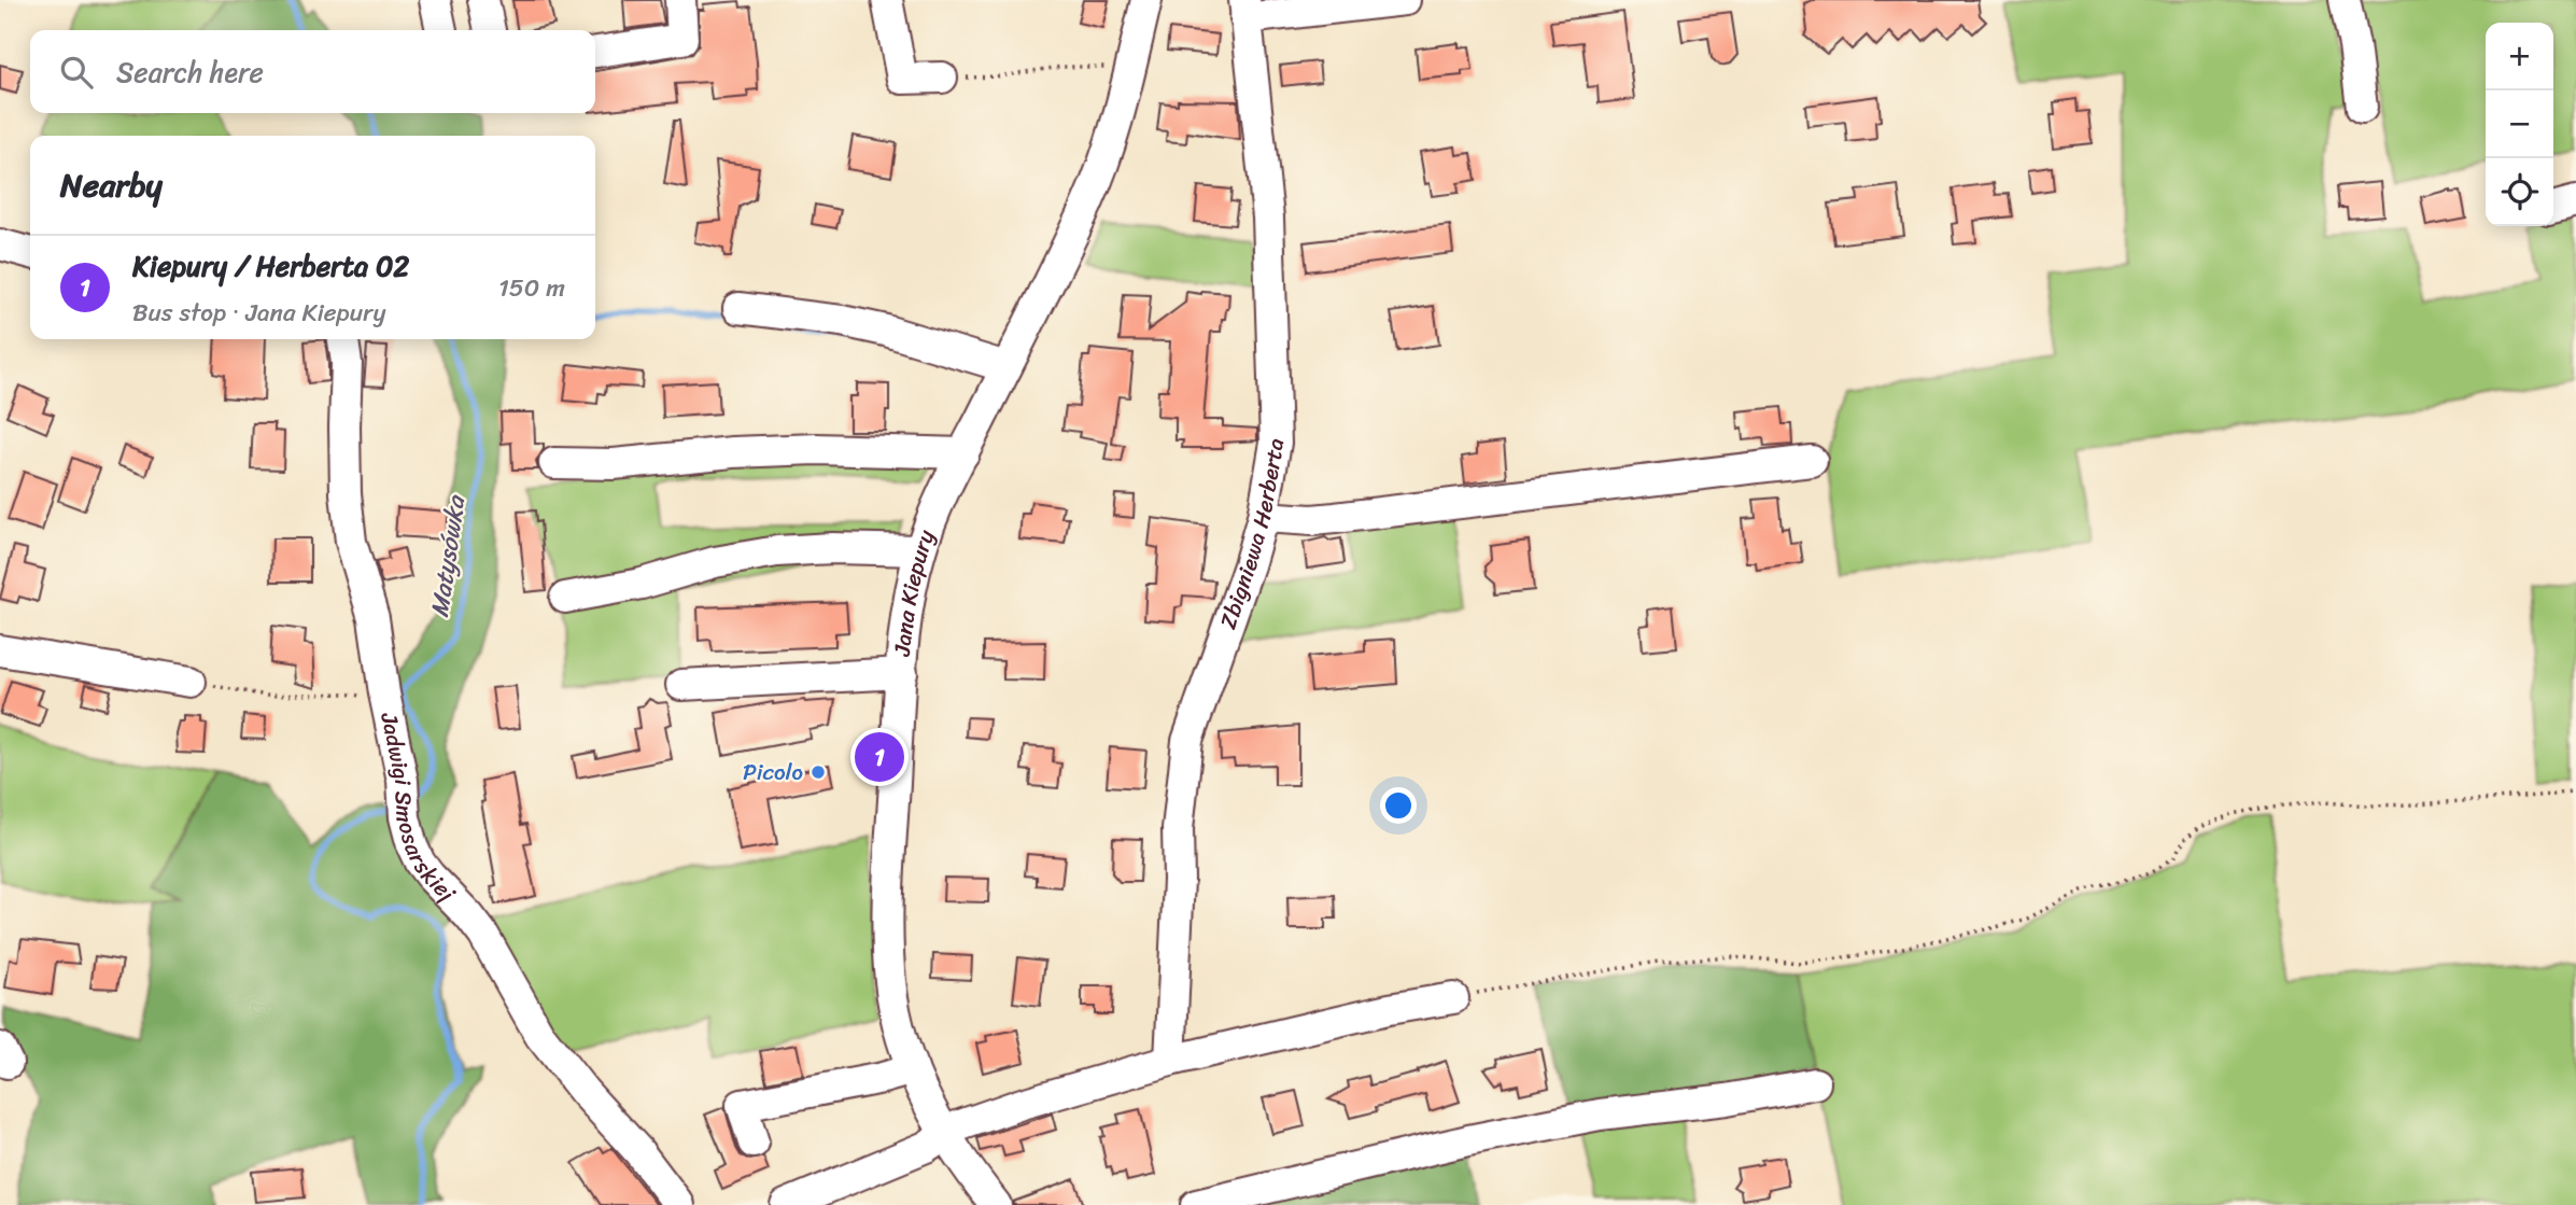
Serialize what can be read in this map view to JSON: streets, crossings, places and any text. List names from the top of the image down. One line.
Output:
{"streets":{"street":["Zbigniewa Herberta","Jana Kiepury","Jadwigi Smosarskiej"]},"water":["Matysówka"],"places":["Picolo"],"page":{"map_buttons":["+","−"],"search":"Search here","heading":"Nearby","list":[{"mark":"1","name":"Kiepury / Herberta 02","note":"Bus stop · Jana Kiepury","value":"150 m"}],"pins":"1"}}
